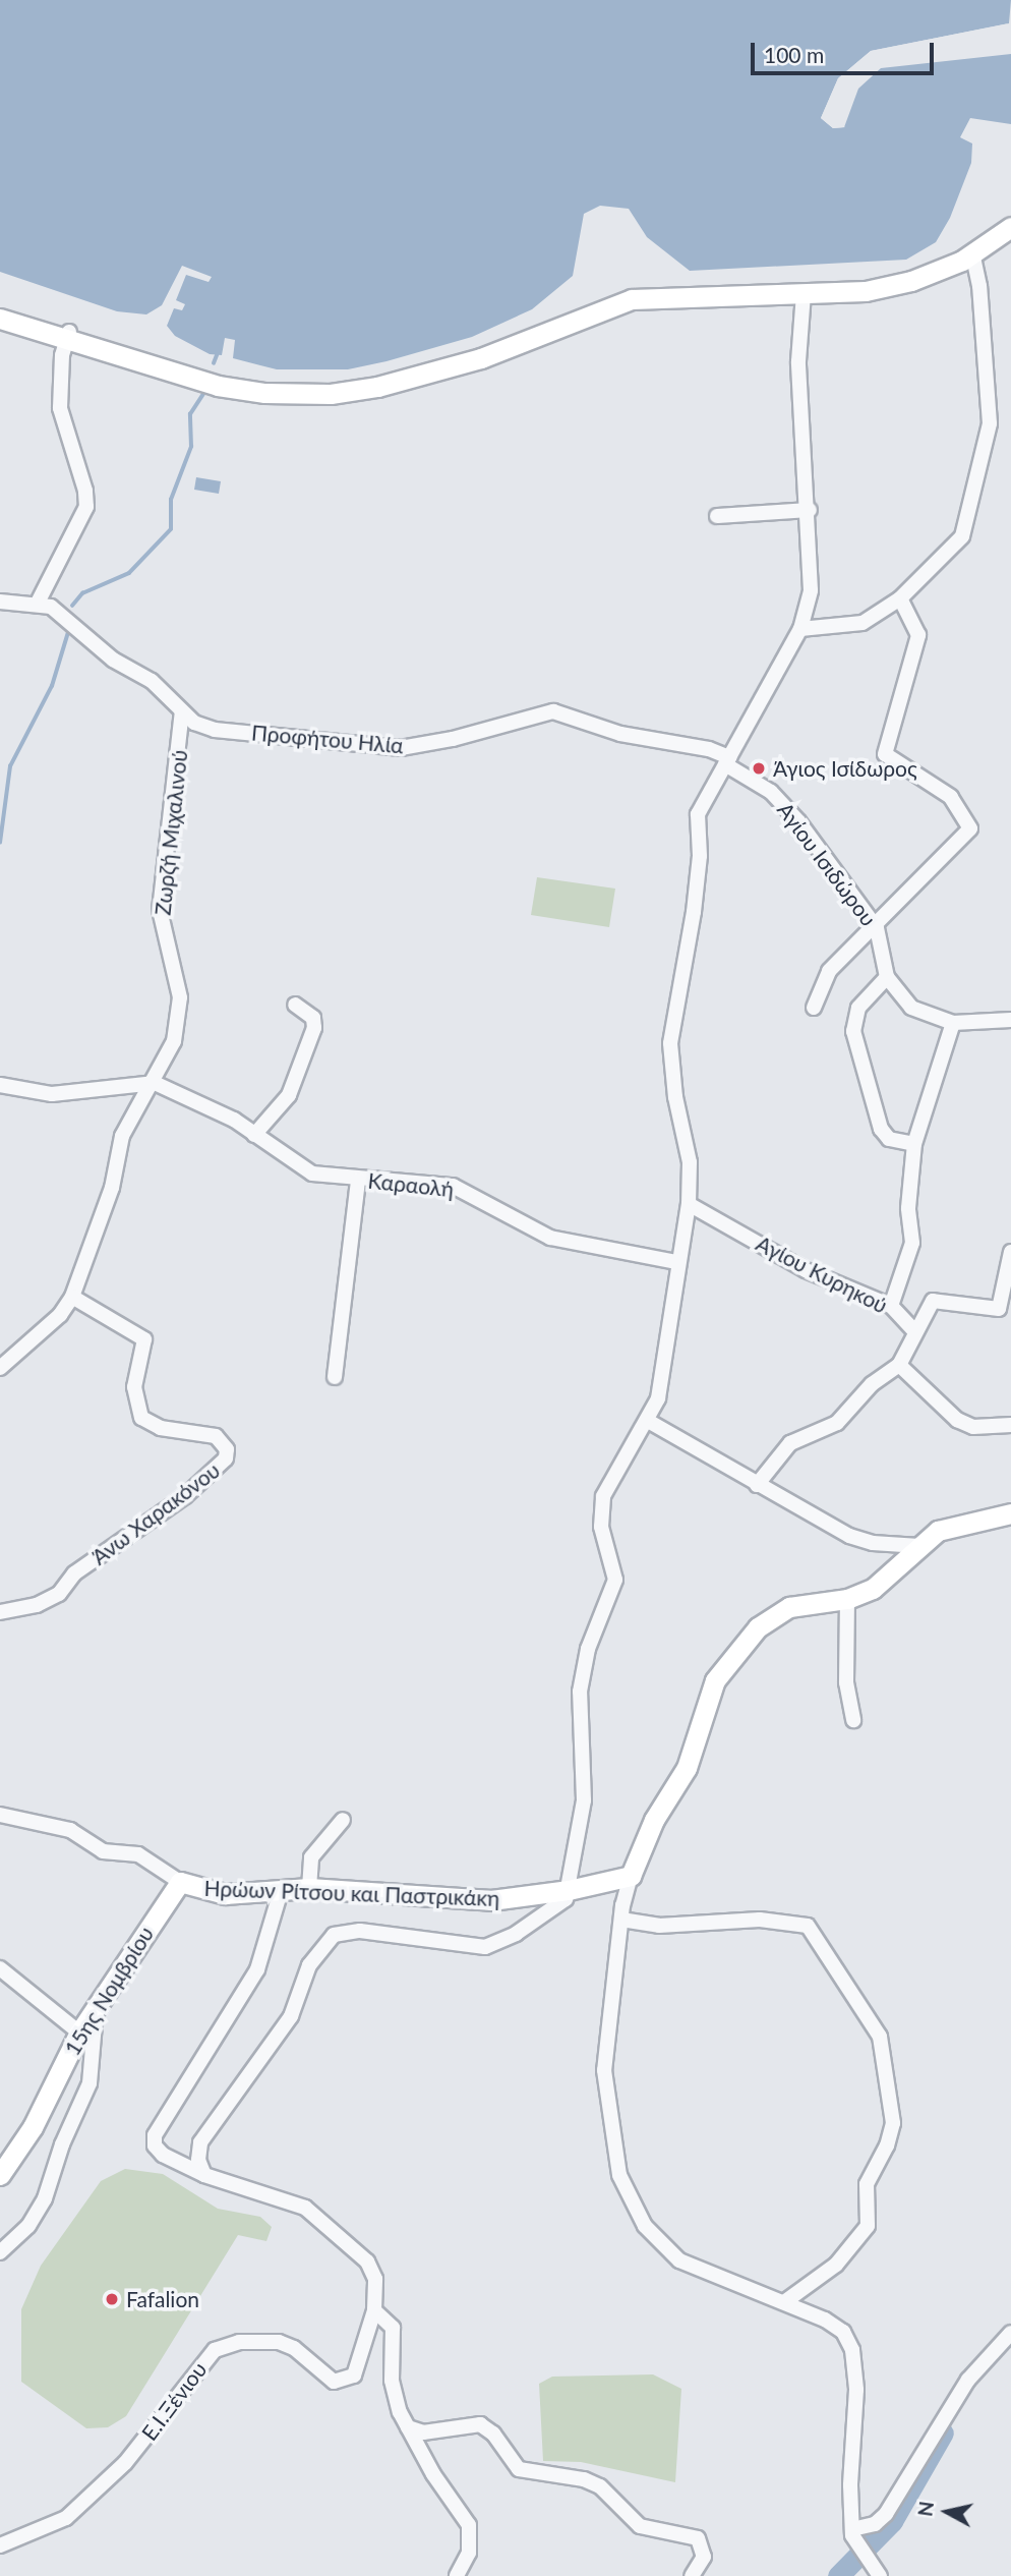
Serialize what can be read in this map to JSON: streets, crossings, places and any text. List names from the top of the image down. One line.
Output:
{"streets":{"main road":["Ηρώων Ρίτσου και Παστρικάκη","15ης Νομβρίου"],"street":["Προφήτου Ηλία","Ζωρζή Μιχαλινού","Αγίου Ισιδώρου","Καραολή","Αγίου Κυρηκού","Άνω Χαρακόνου","Ε.Ι.Ξένιου"]},"crossings":[["Προφήτου Ηλία","Ζωρζή Μιχαλινού"],["Προφήτου Ηλία","Αγίου Ισιδώρου"],["Ζωρζή Μιχαλινού","Καραολή"],["Ζωρζή Μιχαλινού","Άνω Χαρακόνου"],["Ηρώων Ρίτσου και Παστρικάκη","15ης Νομβρίου"],["Ηρώων Ρίτσου και Παστρικάκη","Ε.Ι.Ξένιου"]],"places":["Άγιος Ισίδωρος","Fafalion"],"scale_bar":"100 m","north":"left"}
